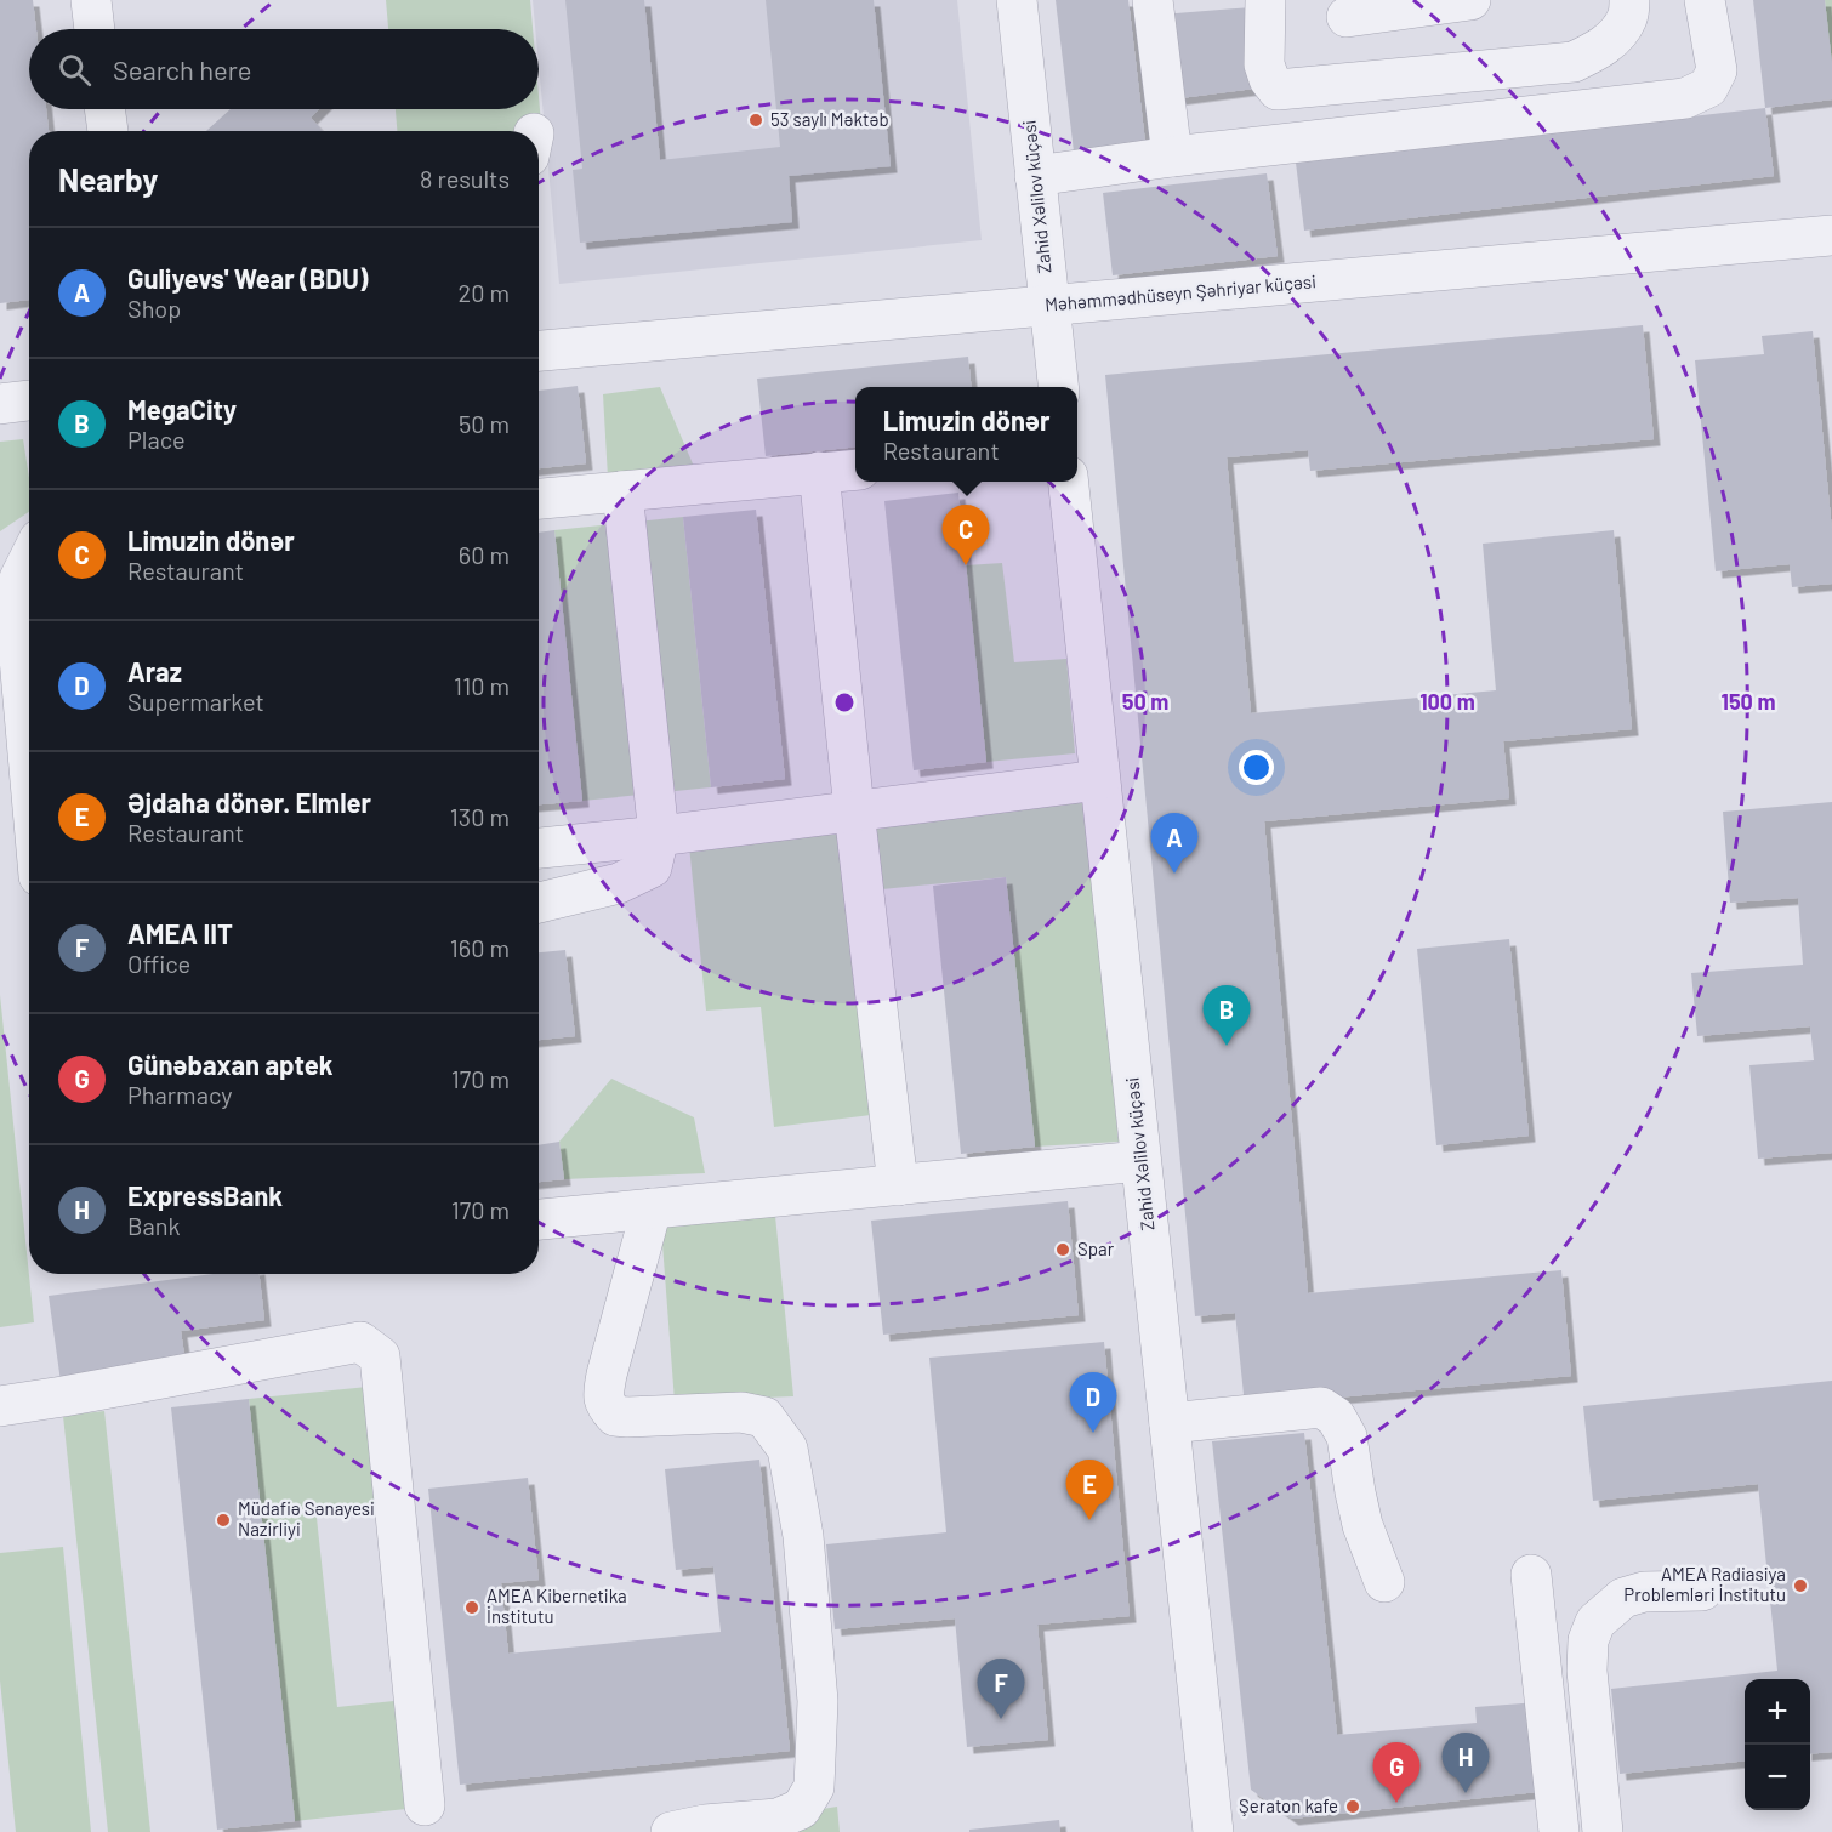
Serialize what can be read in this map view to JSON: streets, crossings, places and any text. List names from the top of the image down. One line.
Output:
{"streets":{"street":["Zahid Xəlilov küçəsi","Məhəmmədhüseyn Şəhriyar küçəsi"]},"crossings":[["Zahid Xəlilov küçəsi","Məhəmmədhüseyn Şəhriyar küçəsi"]],"places":["53 saylı Məktəb","Spar","Müdafiə Sənayesi Nazirliyi","AMEA Radiasiya Problemləri İnstitutu","AMEA Kibernetika İnstitutu","Şeraton kafe"],"page":{"search":"Search here","heading":["Nearby","8 results"],"list":[{"mark":"A","name":"Guliyevs' Wear (BDU)","note":"Shop","value":"20 m"},{"mark":"B","name":"MegaCity","note":"Place","value":"50 m"},{"mark":"C","name":"Limuzin dönər","note":"Restaurant","value":"60 m"},{"mark":"D","name":"Araz","note":"Supermarket","value":"110 m"},{"mark":"E","name":"Əjdaha dönər. Elmler","note":"Restaurant","value":"130 m"},{"mark":"F","name":"AMEA IIT","note":"Office","value":"160 m"},{"mark":"G","name":"Günəbaxan aptek","note":"Pharmacy","value":"170 m"},{"mark":"H","name":"ExpressBank","note":"Bank","value":"170 m"}],"popup":["Limuzin dönər","Restaurant"],"pins":["C","A","B","D","E","F","H","G"],"map_buttons":["+","−"]},"rings":["50 m","100 m","150 m"]}
